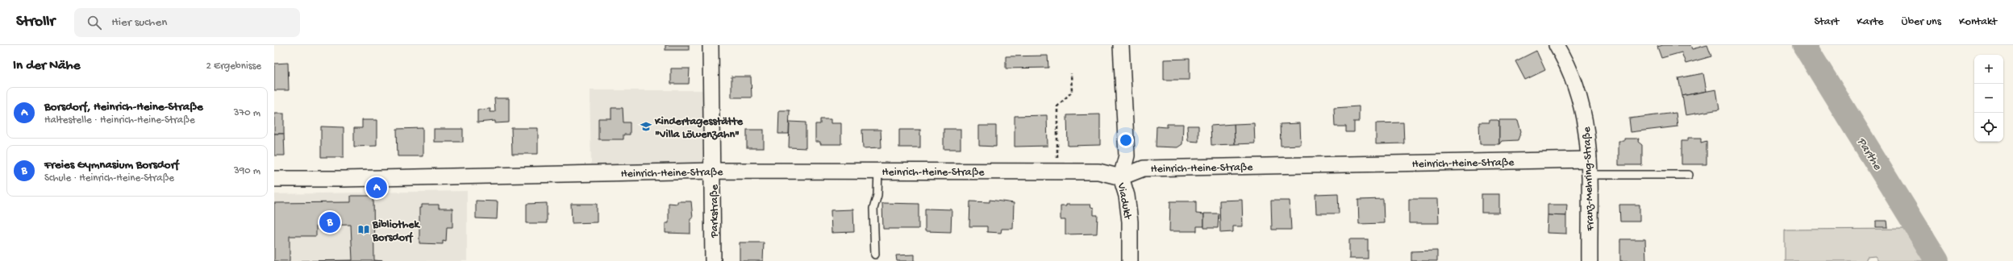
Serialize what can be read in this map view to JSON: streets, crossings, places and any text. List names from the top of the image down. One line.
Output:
{"streets":{"street":["Heinrich-Heine-Straße","Franz-Mehring-Straße","Viadukt","Parkstraße"]},"crossings":[["Heinrich-Heine-Straße","Franz-Mehring-Straße"],["Heinrich-Heine-Straße","Viadukt"],["Heinrich-Heine-Straße","Parkstraße"]],"water":["Parthe"],"places":{"school or university":["Kindertagesstätte \"Villa Löwenzahn\""],"library":["Bibliothek Borsdorf"]},"page":{"header":"Strollr","search":"Hier suchen","nav":["Start","Karte","Über uns","Kontakt"],"heading":["In der Nähe","2 Ergebnisse"],"map_buttons":["+","−"],"list":[{"mark":"A","name":"Borsdorf, Heinrich-Heine-Straße","note":"Haltestelle · Heinrich-Heine-Straße","value":"370 m"},{"mark":"B","name":"Freies Gymnasium Borsdorf","note":"Schule · Heinrich-Heine-Straße","value":"390 m"}],"pins":["A","B"]}}
